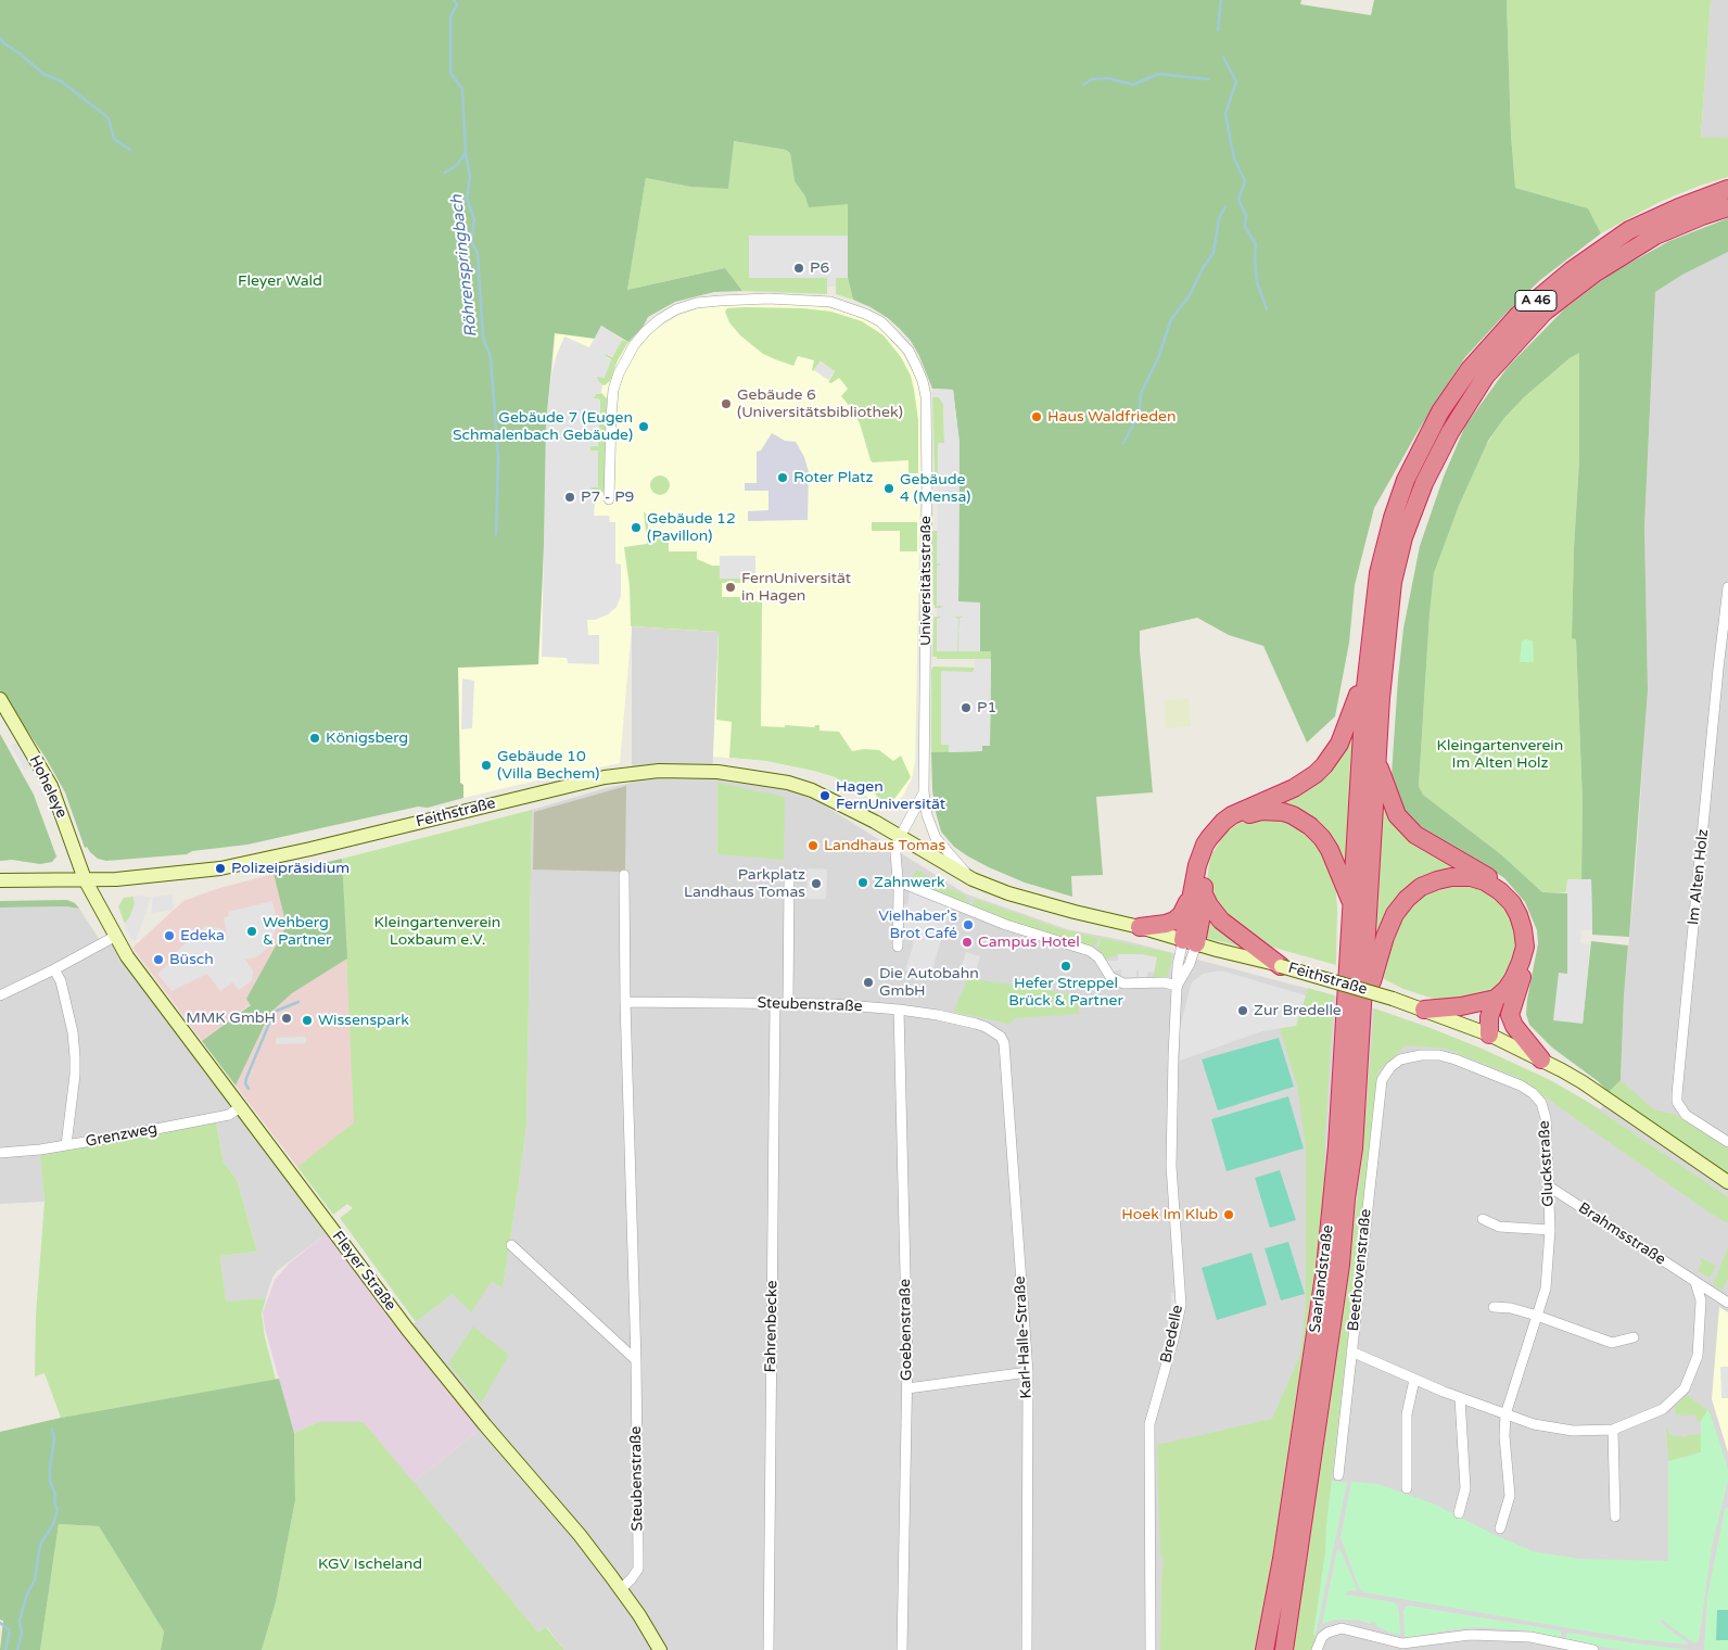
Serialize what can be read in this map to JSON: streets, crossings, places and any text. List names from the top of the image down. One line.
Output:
{"streets":{"highway":["A 46","Saarlandstraße"],"main road":["Hoheleye","Feithstraße","Fleyer Straße"],"street":["Universitätsstraße","Im Alten Holz","Steubenstraße","Grenzweg","Gluckstraße","Brahmsstraße","Beethovenstraße","Fahrenbecke","Goebenstraße","Bredelle","Karl-Halle-Straße"]},"crossings":[["A 46","Saarlandstraße"],["Universitätsstraße","Feithstraße"],["Hoheleye","Feithstraße"],["Hoheleye","Fleyer Straße"],["Feithstraße","Fleyer Straße"],["Feithstraße","Bredelle"],["Steubenstraße","Fleyer Straße"],["Steubenstraße","Fahrenbecke"],["Steubenstraße","Goebenstraße"],["Steubenstraße","Karl-Halle-Straße"],["Grenzweg","Fleyer Straße"],["Gluckstraße","Brahmsstraße"],["Gluckstraße","Beethovenstraße"]],"water":["Röhrenspringbach"],"parks":["Fleyer Wald","Kleingartenverein Im Alten Holz","Kleingartenverein Loxbaum e.V.","KGV Ischeland"],"places":["P6","Gebäude 6 (Universitätsbibliothek)","Haus Waldfrieden","Gebäude 7 (Eugen Schmalenbach Gebäude)","Roter Platz","Gebäude 4 (Mensa)","P7 - P9","Gebäude 12 (Pavillon)","FernUniversität in Hagen","P1","Königsberg","Gebäude 10 (Villa Bechem)","Hagen FernUniversität","Landhaus Tomas","Polizeipräsidium","Zahnwerk","Parkplatz Landhaus Tomas","Vielhaber's Brot Café","Wehberg & Partner","Edeka","Campus Hotel","Büsch","Hefer Streppel Brück & Partner","Die Autobahn GmbH","Zur Bredelle","MMK GmbH","Wissenspark","Hoek Im Klub"]}
